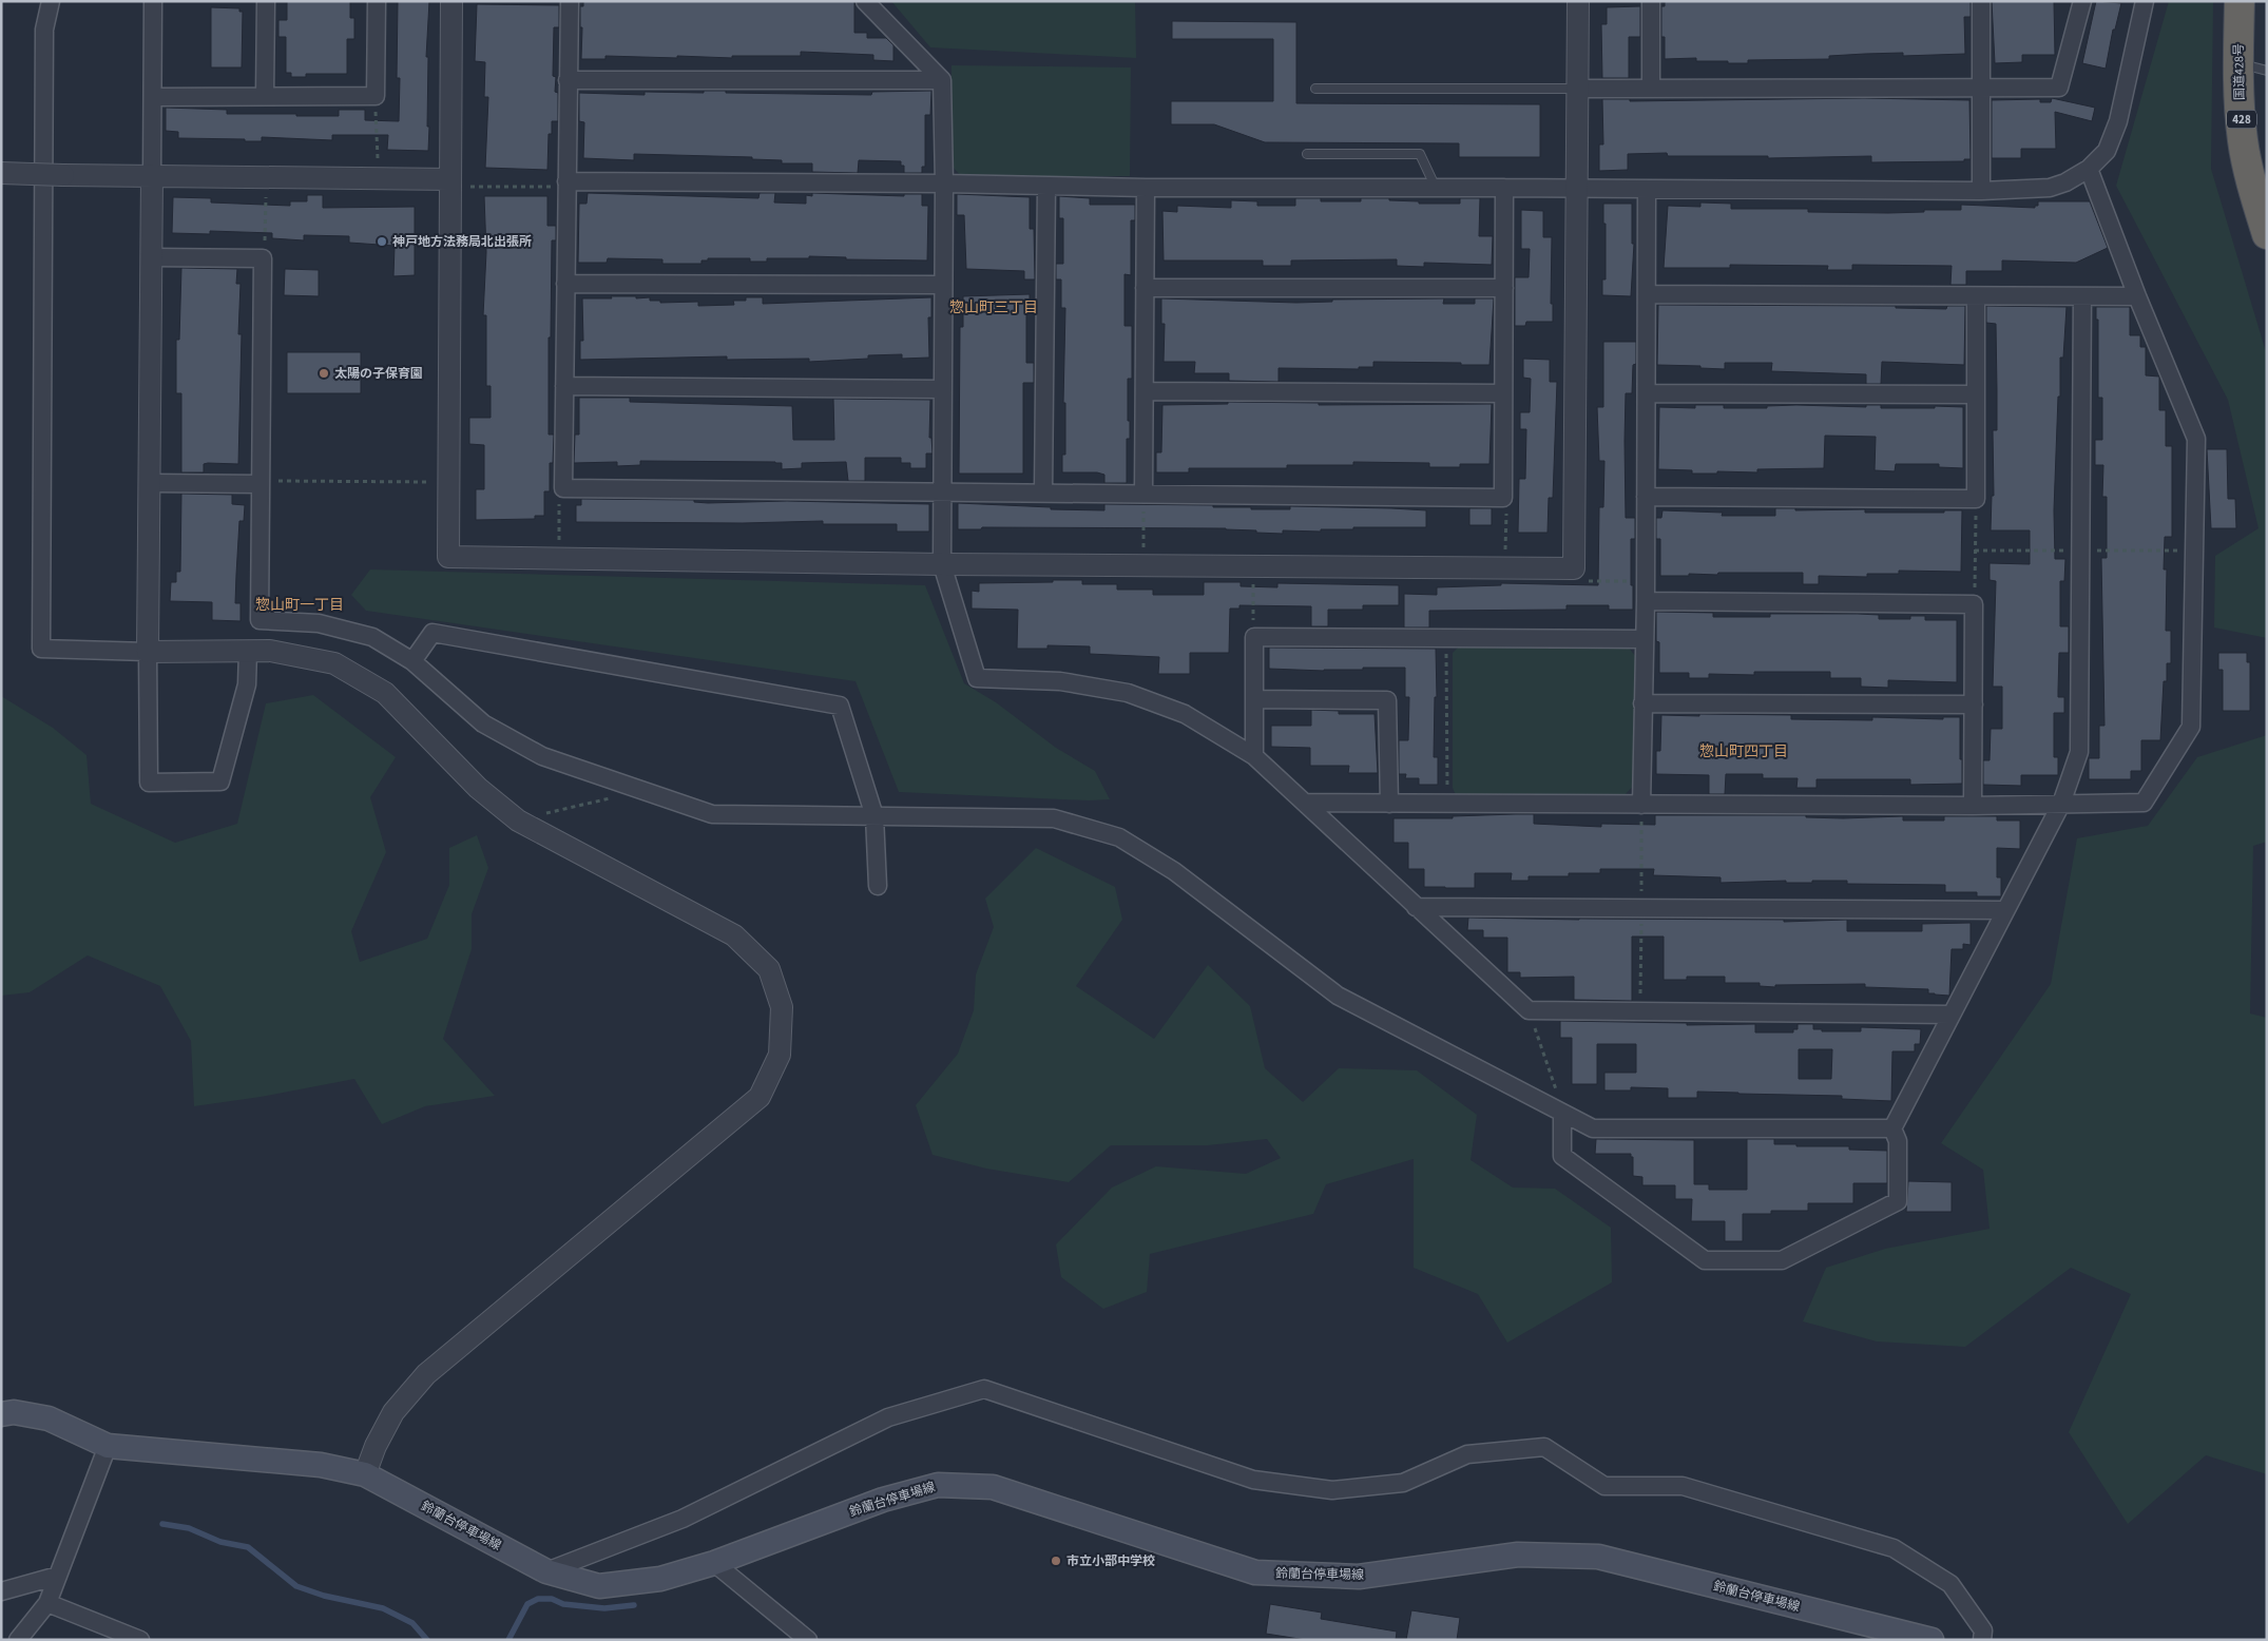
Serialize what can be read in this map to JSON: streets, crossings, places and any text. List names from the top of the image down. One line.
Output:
{"streets":{"highway":["国道428号","428"],"main road":["鈴蘭台停車場線"]},"districts":["惣山町三丁目","惣山町一丁目","惣山町四丁目"],"places":["神戸地方法務局北出張所","太陽の子保育園","市立小部中学校"]}
